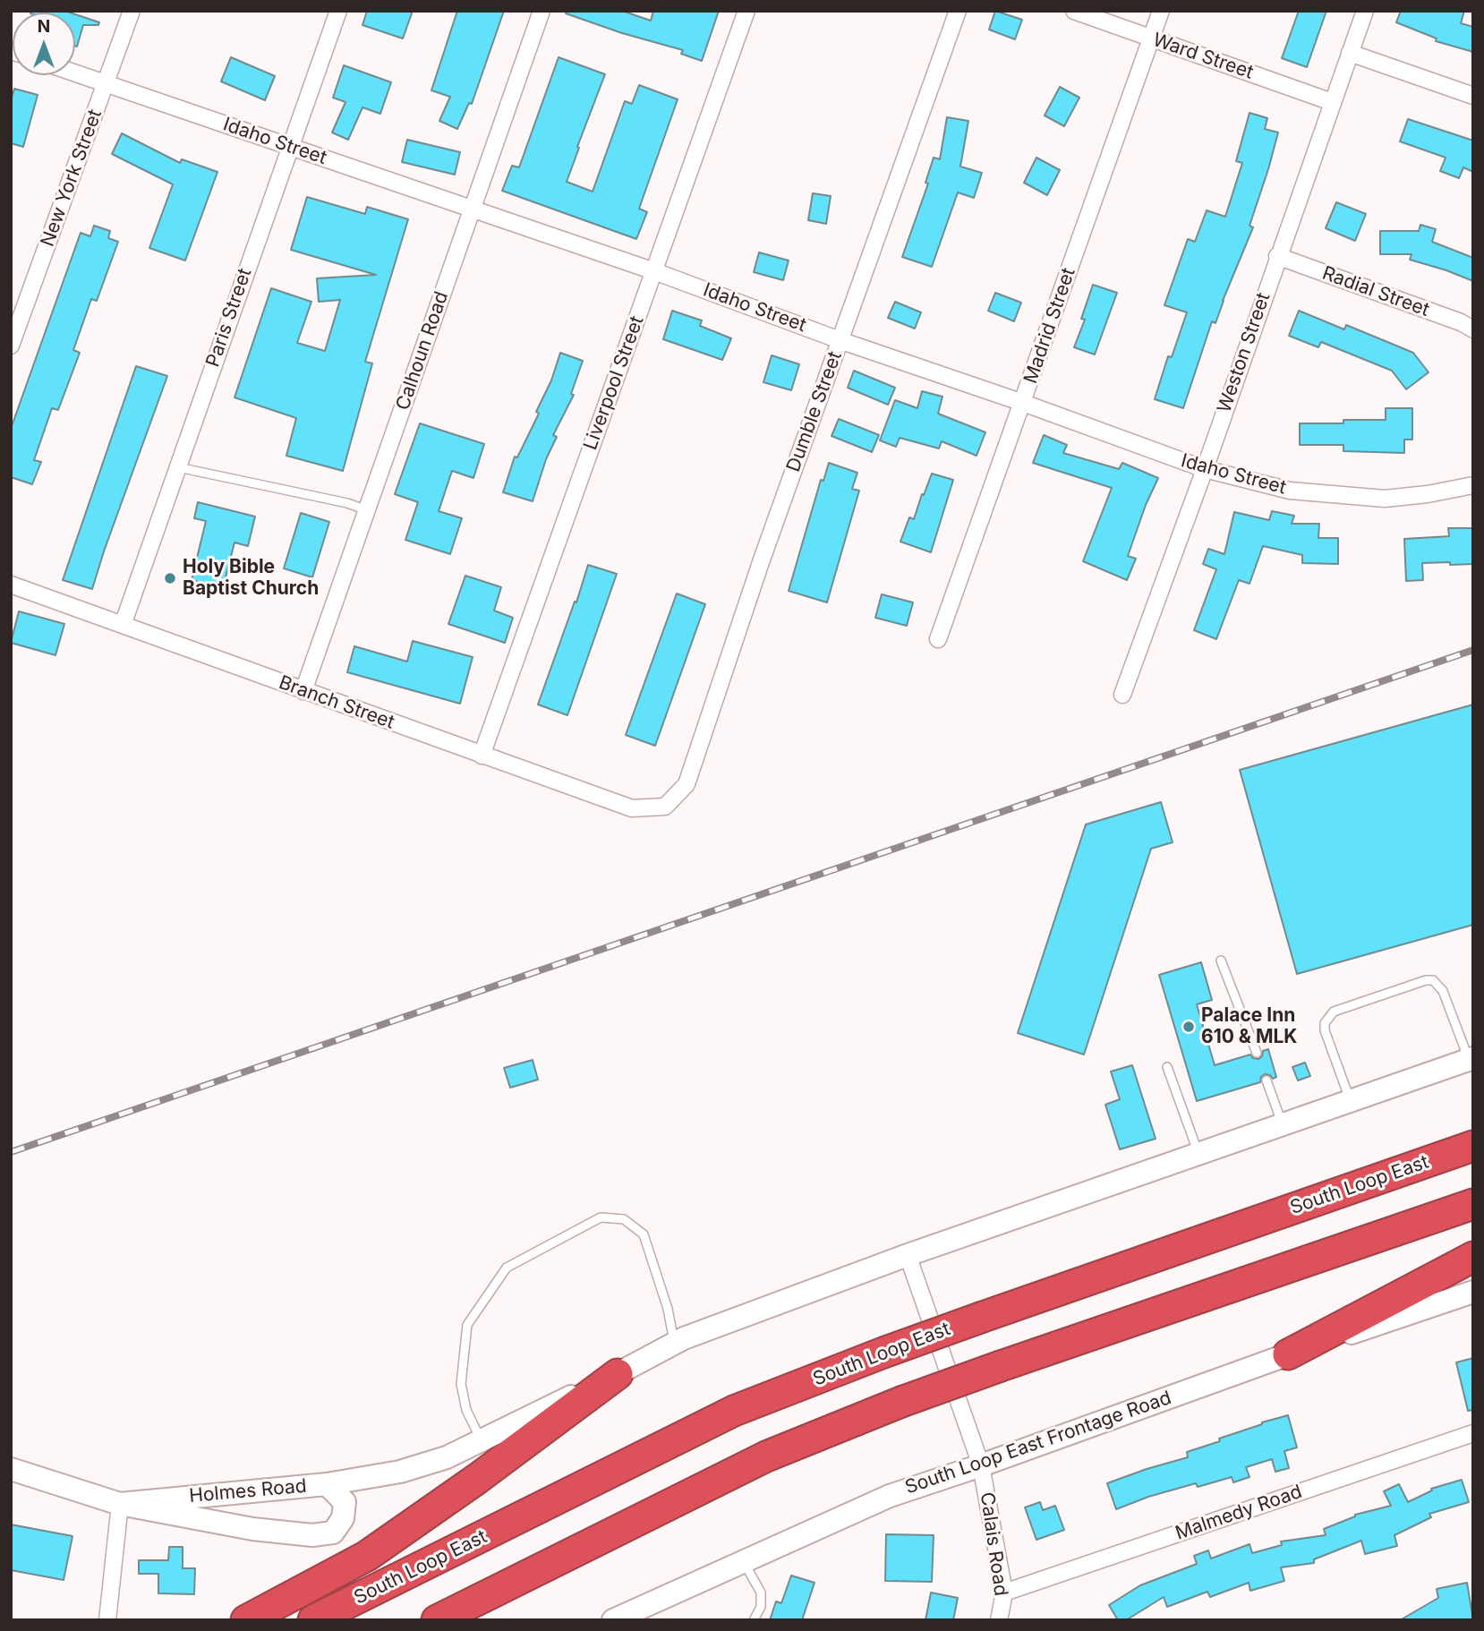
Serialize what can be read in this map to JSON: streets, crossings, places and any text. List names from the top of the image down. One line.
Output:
{"streets":{"highway":["South Loop East"],"main road":["South Loop East Frontage Road","Holmes Road"],"street":["Ward Street","Idaho Street","New York Street","Radial Street","Paris Street","Madrid Street","Calhoun Road","Weston Street","Liverpool Street","Dumble Street","Branch Street","Malmedy Road","Calais Road"]},"crossings":[["Ward Street","Madrid Street"],["Ward Street","Weston Street"],["Idaho Street","New York Street"],["Idaho Street","Paris Street"],["Idaho Street","Madrid Street"],["Idaho Street","Calhoun Road"],["Idaho Street","Weston Street"],["Idaho Street","Liverpool Street"],["Idaho Street","Dumble Street"],["Radial Street","Weston Street"],["Paris Street","Branch Street"],["Calhoun Road","Branch Street"],["Liverpool Street","Branch Street"],["Dumble Street","Branch Street"],["South Loop East Frontage Road","Calais Road"],["Malmedy Road","Calais Road"]],"places":["Holy Bible Baptist Church","Palace Inn 610 & MLK"],"north":"top"}
